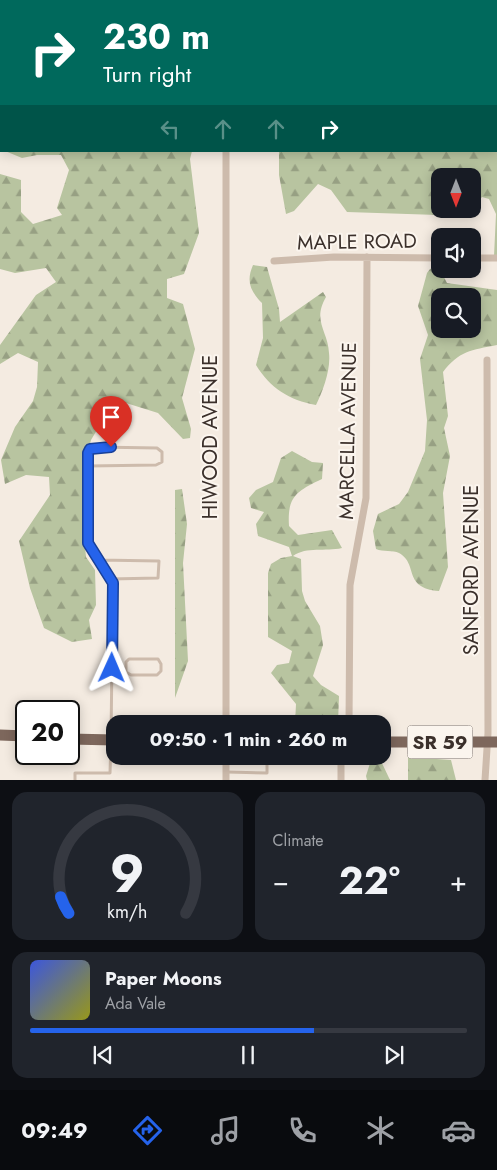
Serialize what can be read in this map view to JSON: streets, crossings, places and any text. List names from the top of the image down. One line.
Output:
{"streets":{"main road":["SR 59"],"street":["MAPLE ROAD","MARCELLA AVENUE","HIWOOD AVENUE","SANFORD AVENUE"]},"crossings":[["MAPLE ROAD","MARCELLA AVENUE"],["SANFORD AVENUE","SR 59"]],"north":"bottom","page":{"turn":["230 m","Turn right"],"limit":"20","trip":"09:50 · 1 min · 260 m","tile":"Climate","heat":["−","22°","+"],"song":["Paper Moons","Ada Vale"],"tabs":"09:49","gauge":["9","km/h"]}}
